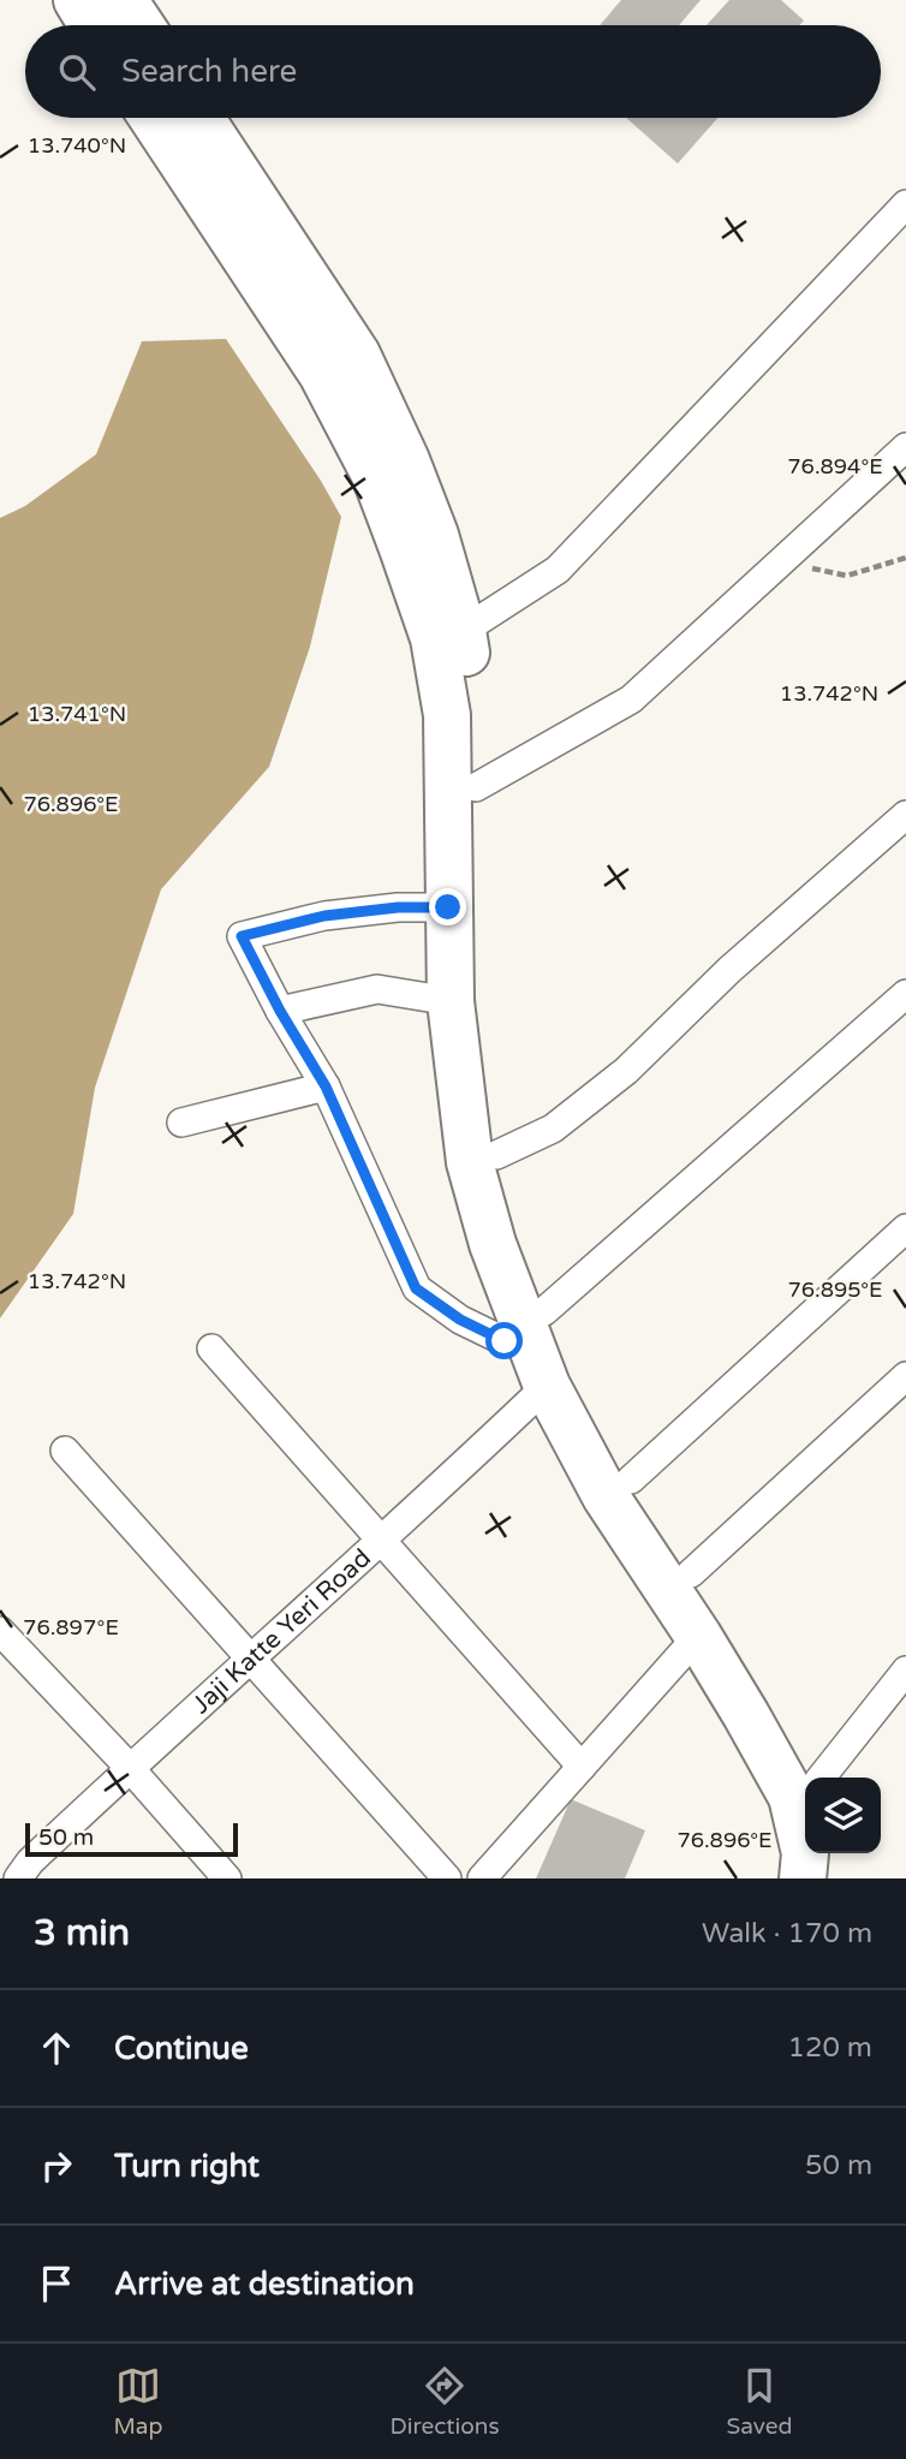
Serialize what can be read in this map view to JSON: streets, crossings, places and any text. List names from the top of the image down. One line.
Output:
{"streets":{"street":["Jaji Katte Yeri Road"]},"scale_bar":"50 m","page":{"search":"Search here","scale":"50 m","heading":["3 min","Walk · 170 m"],"list":[["Continue","120 m"],["Turn right","50 m"],"Arrive at destination"],"nav":["Map","Directions","Saved"]},"coordinates":["13.740°N","76.894°E","13.742°N","13.741°N","76.896°E","76.895°E","76.897°E"]}
